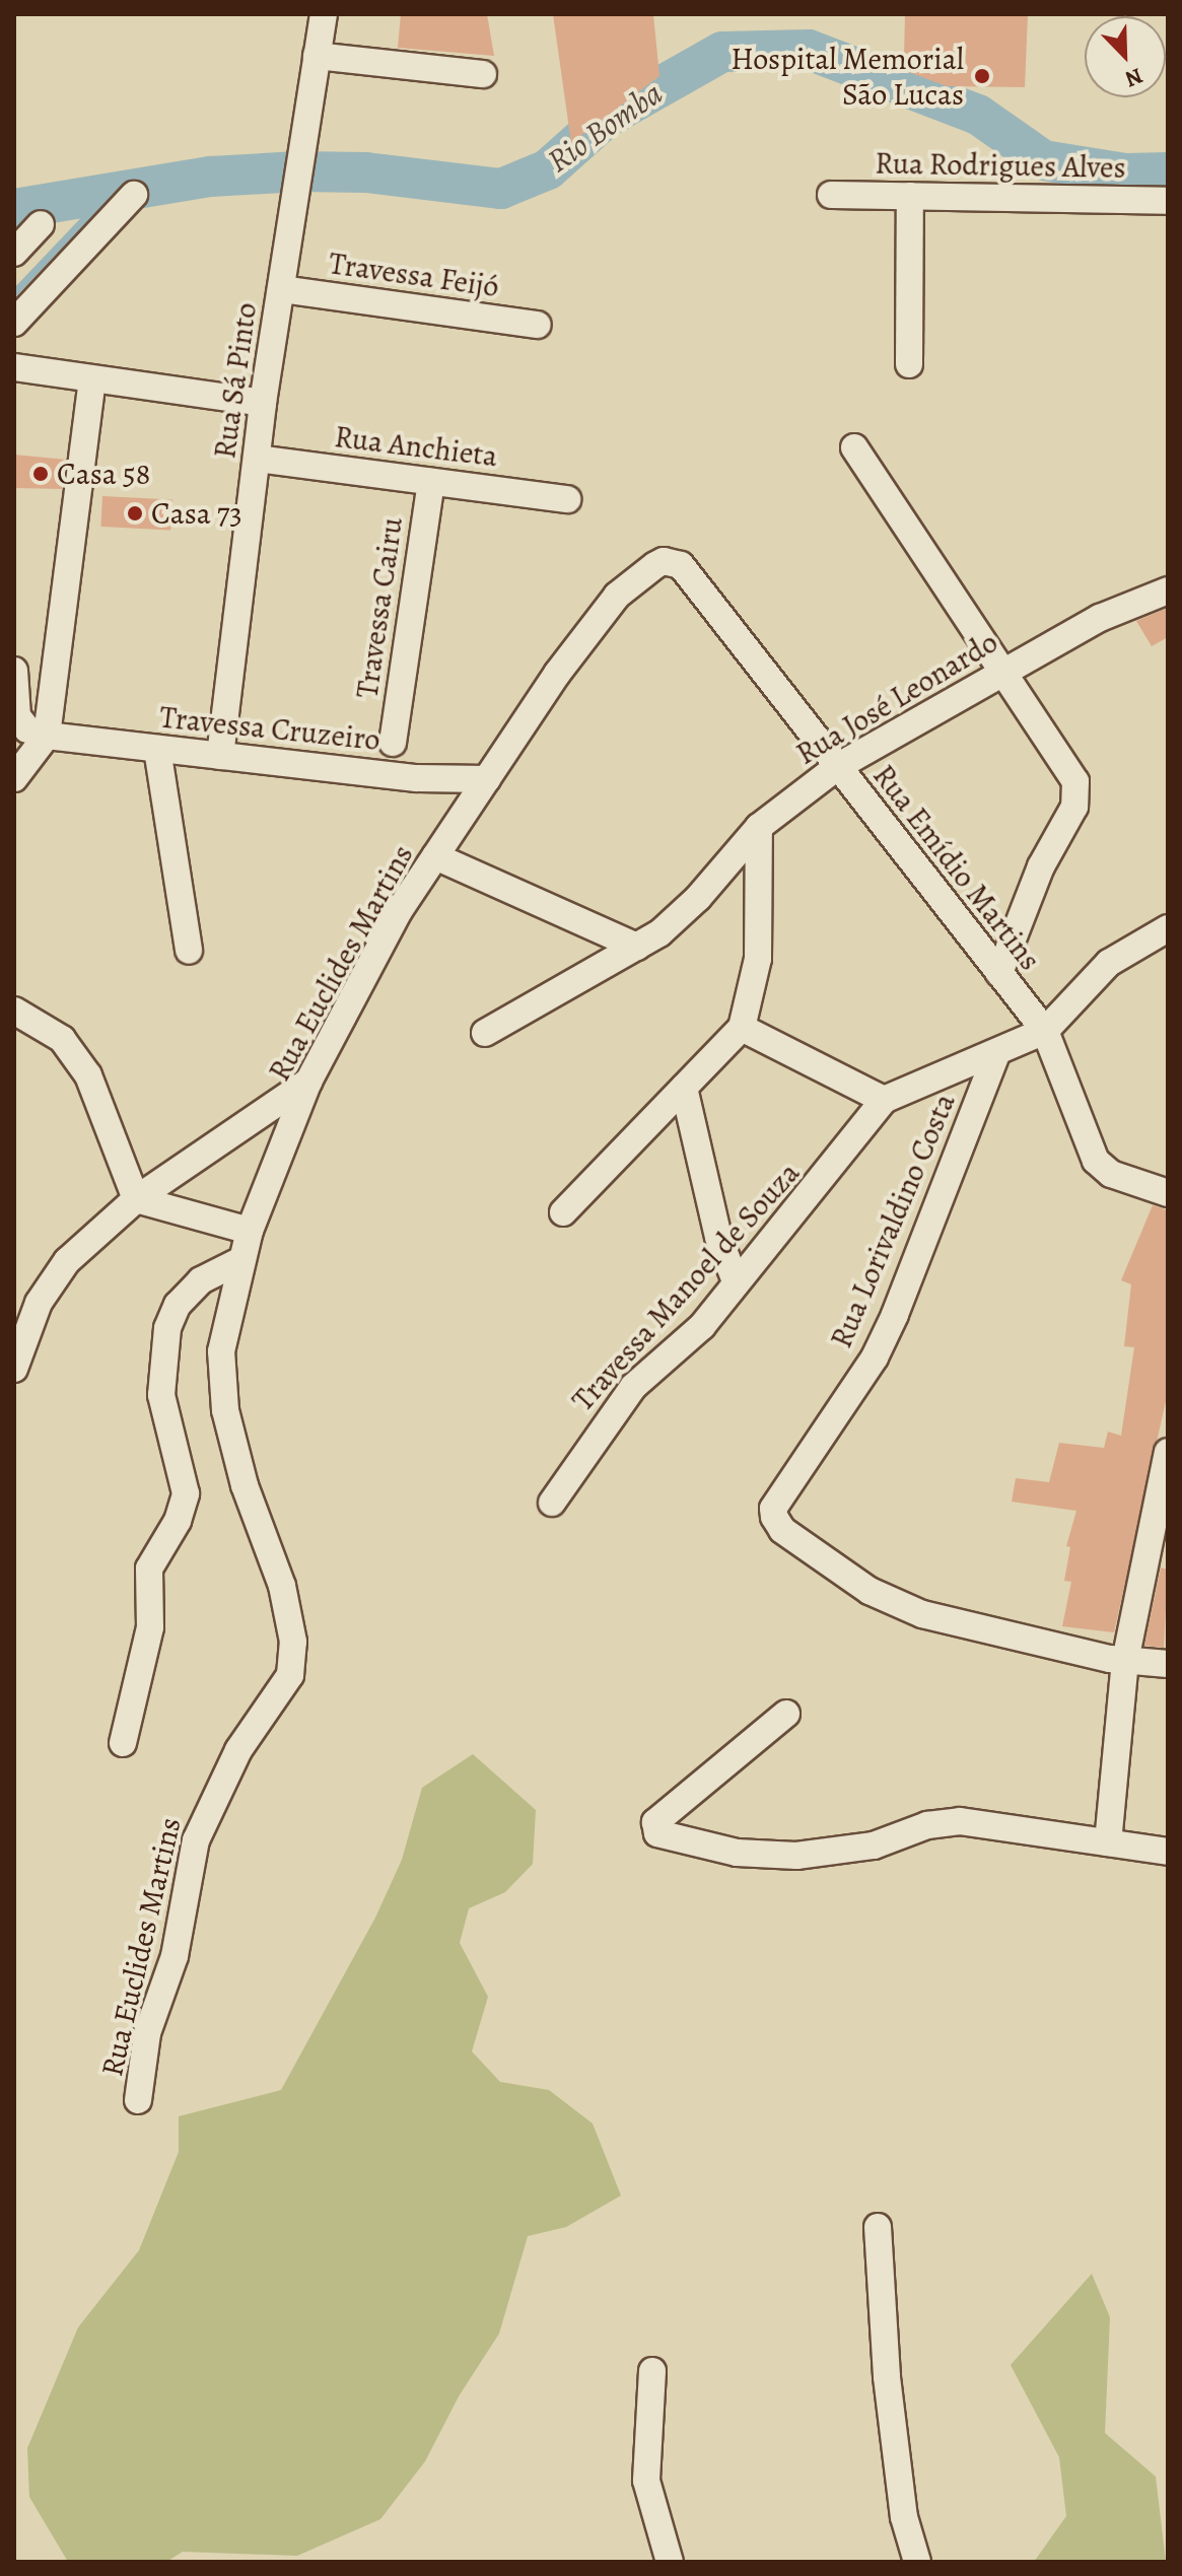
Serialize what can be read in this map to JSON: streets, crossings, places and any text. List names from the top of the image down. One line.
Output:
{"streets":{"street":["Rua Rodrigues Alves","Travessa Feijó","Rua Sá Pinto","Rua Anchieta","Travessa Cairu","Rua José Leonardo","Travessa Cruzeiro","Rua Emídio Martins","Rua Euclides Martins","Rua Lorivaldino Costa","Travessa Manoel de Souza"]},"crossings":[["Travessa Feijó","Rua Sá Pinto"],["Rua Sá Pinto","Rua Anchieta"],["Rua Sá Pinto","Travessa Cruzeiro"],["Rua Anchieta","Travessa Cairu"],["Rua José Leonardo","Rua Emídio Martins"],["Travessa Cruzeiro","Rua Euclides Martins"],["Rua Emídio Martins","Rua Euclides Martins"]],"water":["Rio Bomba"],"places":["Hospital Memorial São Lucas","Casa 58","Casa 73"],"north":"bottom right"}
